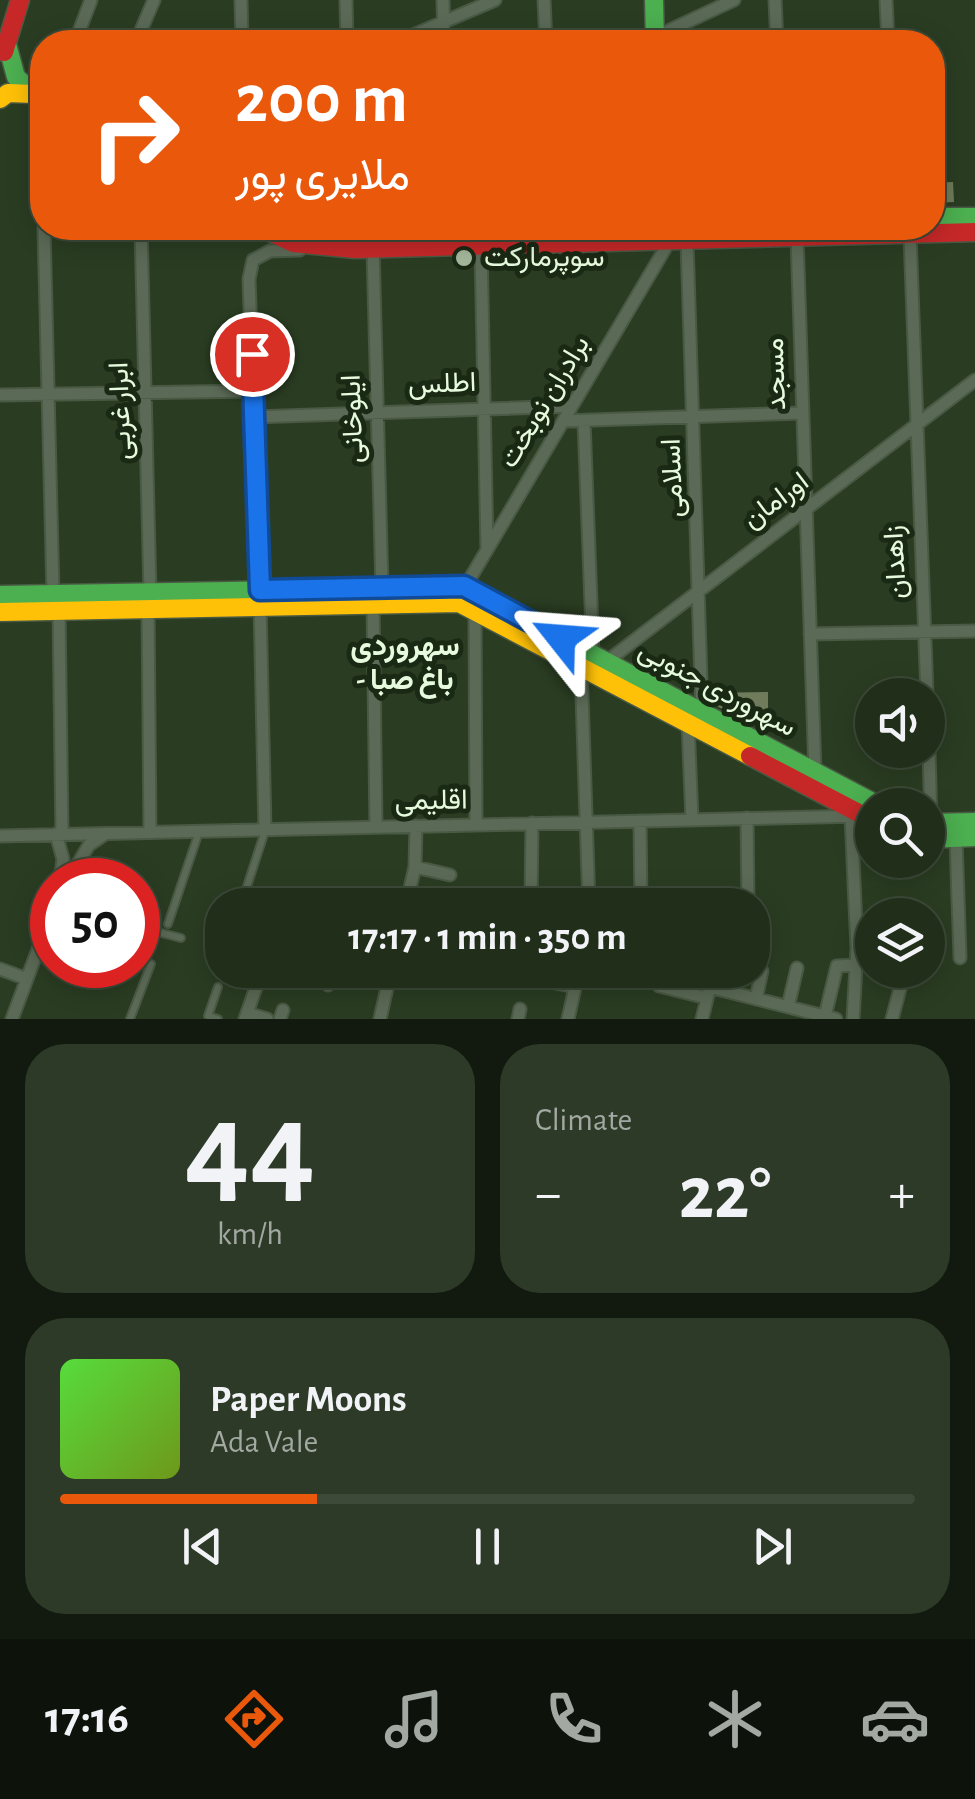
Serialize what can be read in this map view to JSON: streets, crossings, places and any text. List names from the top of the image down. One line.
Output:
{"streets":{"main road":["سهروردی جنوبی"],"street":["مسجد","اطلس","برادران نوبخت","ابرار غربی","ایلوخانی","اسلامی","اورامان","زاهدان","اقلیمی"]},"crossings":[["مسجد","اورامان"],["مسجد","سهروردی جنوبی"],["اطلس","برادران نوبخت"],["اطلس","ایلوخانی"],["برادران نوبخت","سهروردی جنوبی"],["ابرار غربی","سهروردی جنوبی"],["ابرار غربی","اقلیمی"],["ایلوخانی","سهروردی جنوبی"],["ایلوخانی","اقلیمی"],["اسلامی","اورامان"],["اسلامی","سهروردی جنوبی"],["اسلامی","اقلیمی"],["اورامان","زاهدان"],["اورامان","سهروردی جنوبی"]],"districts":["سهروردی - باغ صبا"],"places":["سوپرمارکت"],"page":{"turn":["200 m","ملایری پور"],"limit":"50","trip":"17:17 · 1 min · 350 m","tile":[["44","km/h"],"Climate"],"heat":["−","22°","+"],"song":["Paper Moons","Ada Vale"],"tabs":"17:16"}}
